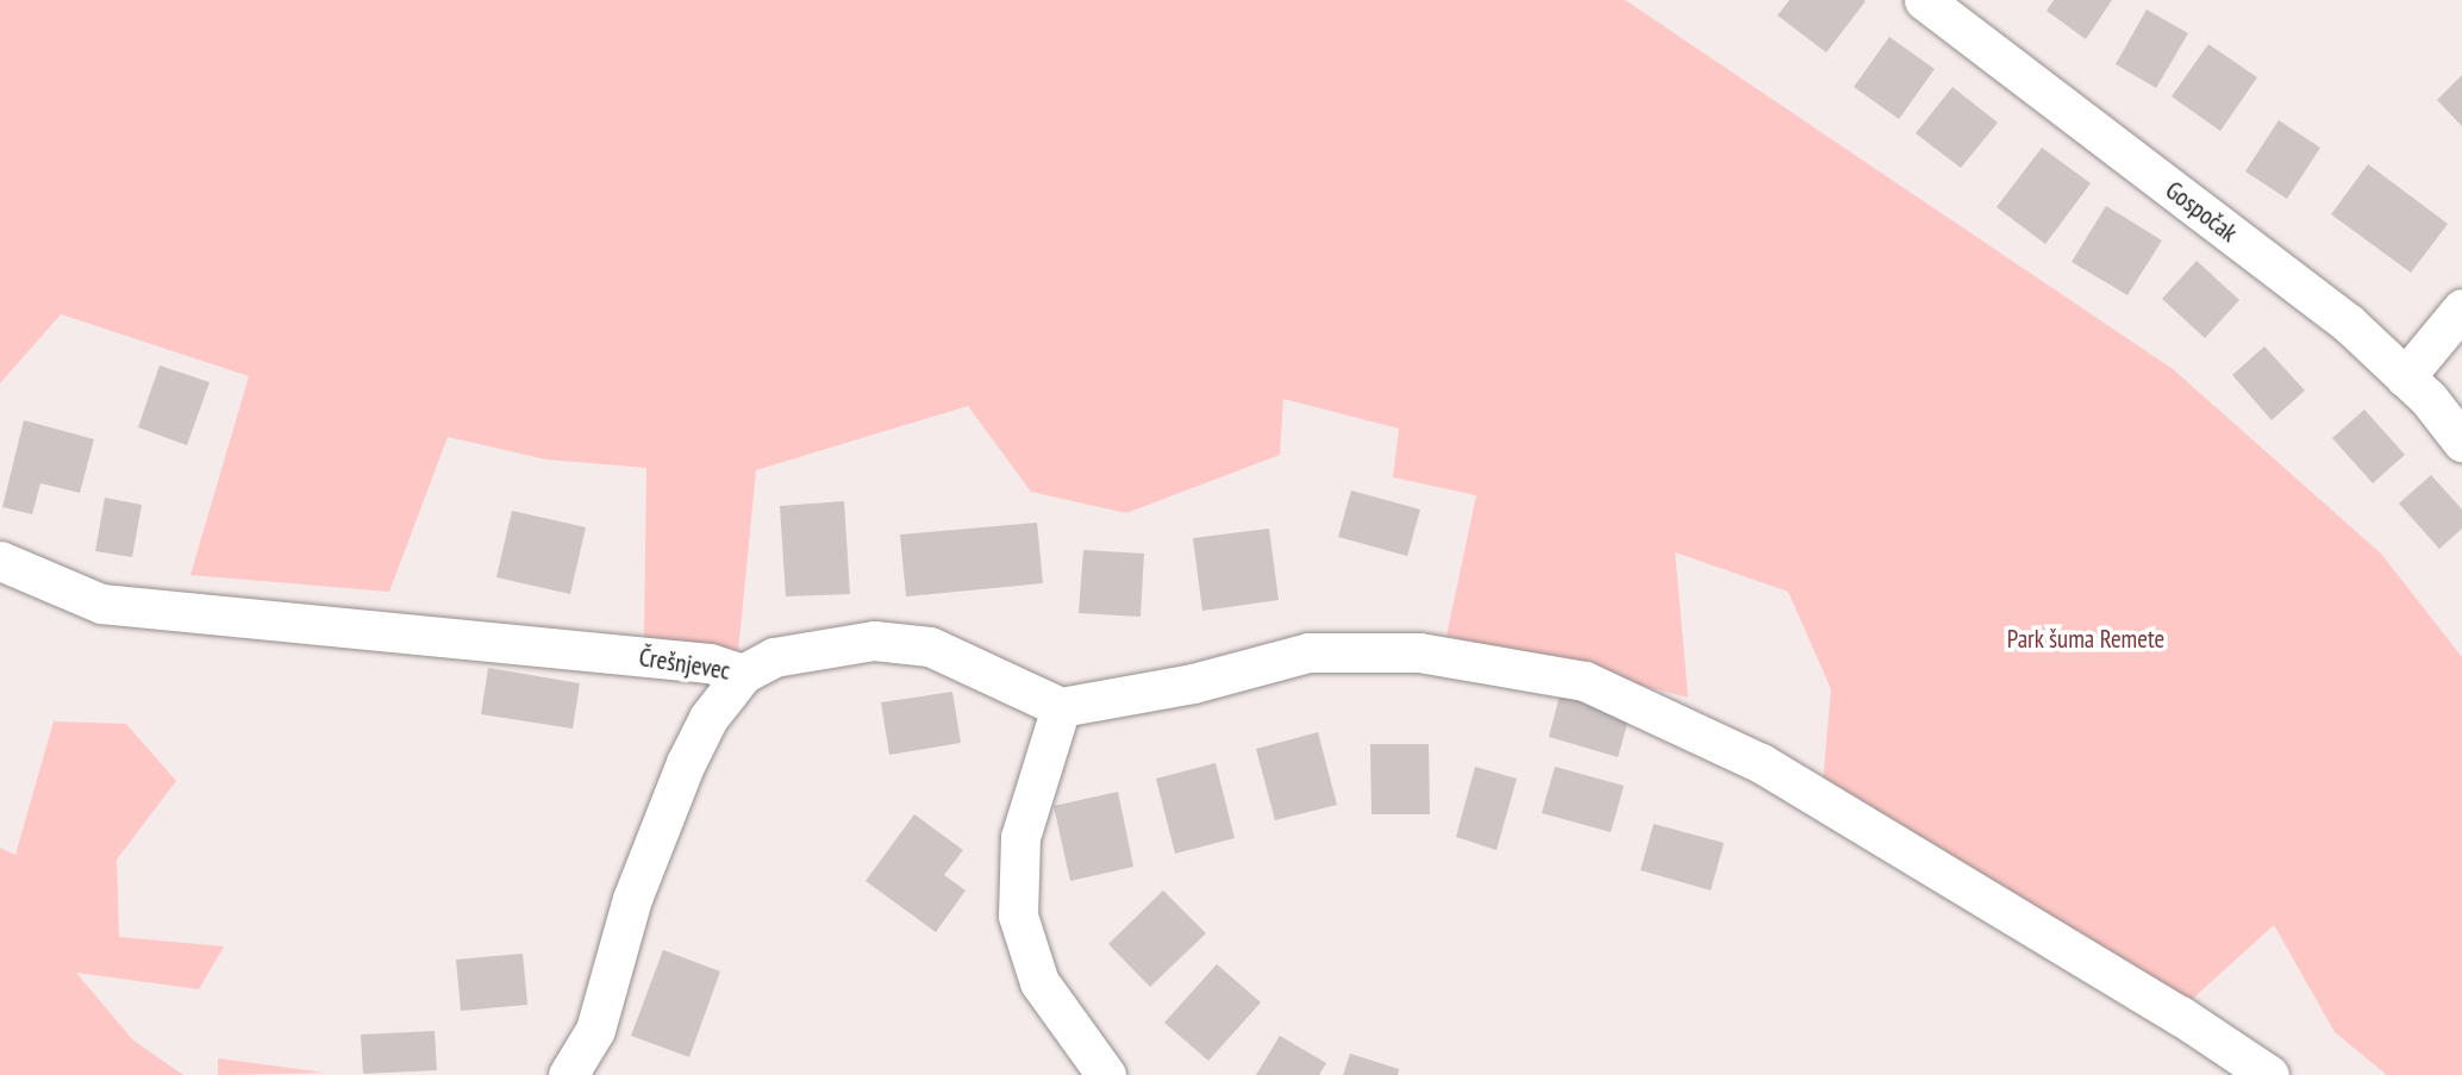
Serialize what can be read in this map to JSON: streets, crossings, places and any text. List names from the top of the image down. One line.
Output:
{"streets":{"street":["Gospočak","Črešnjevec"]},"parks":["Park šuma Remete"]}
